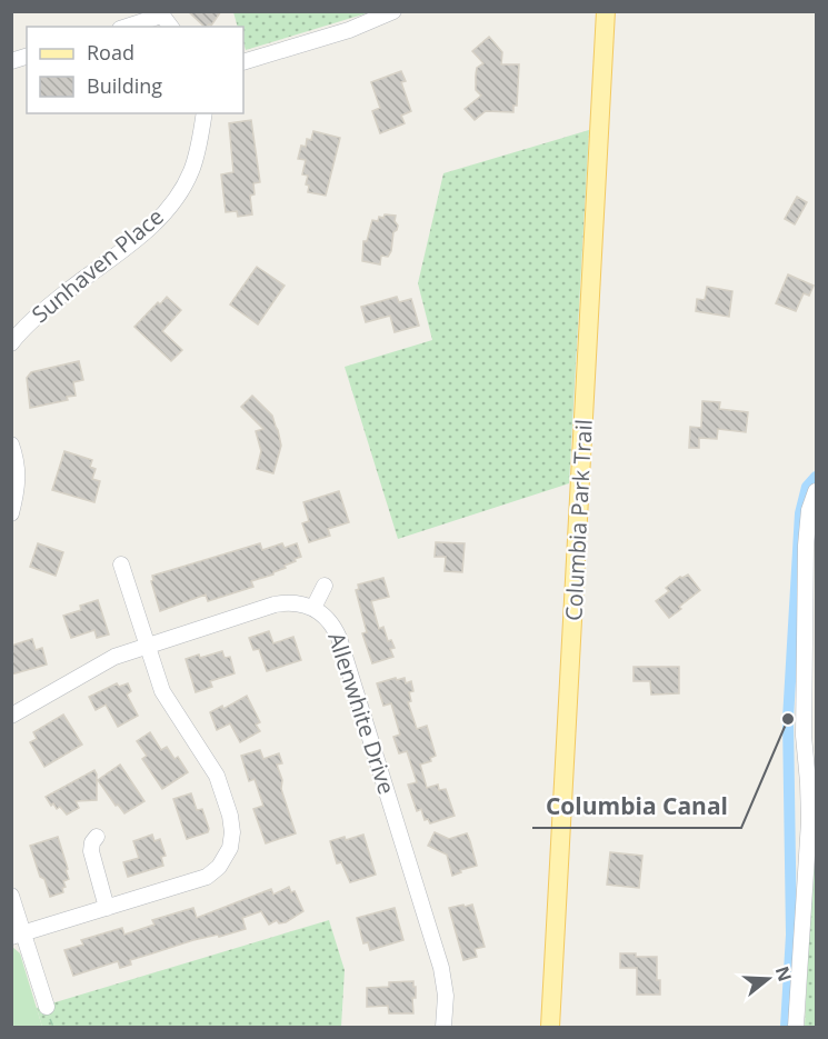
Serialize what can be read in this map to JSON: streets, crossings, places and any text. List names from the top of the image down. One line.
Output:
{"streets":{"main road":["Columbia Park Trail"],"street":["Sunhaven Place","Allenwhite Drive"]},"places":["Columbia Canal"],"legend":["Road","Building"],"north":"right"}
